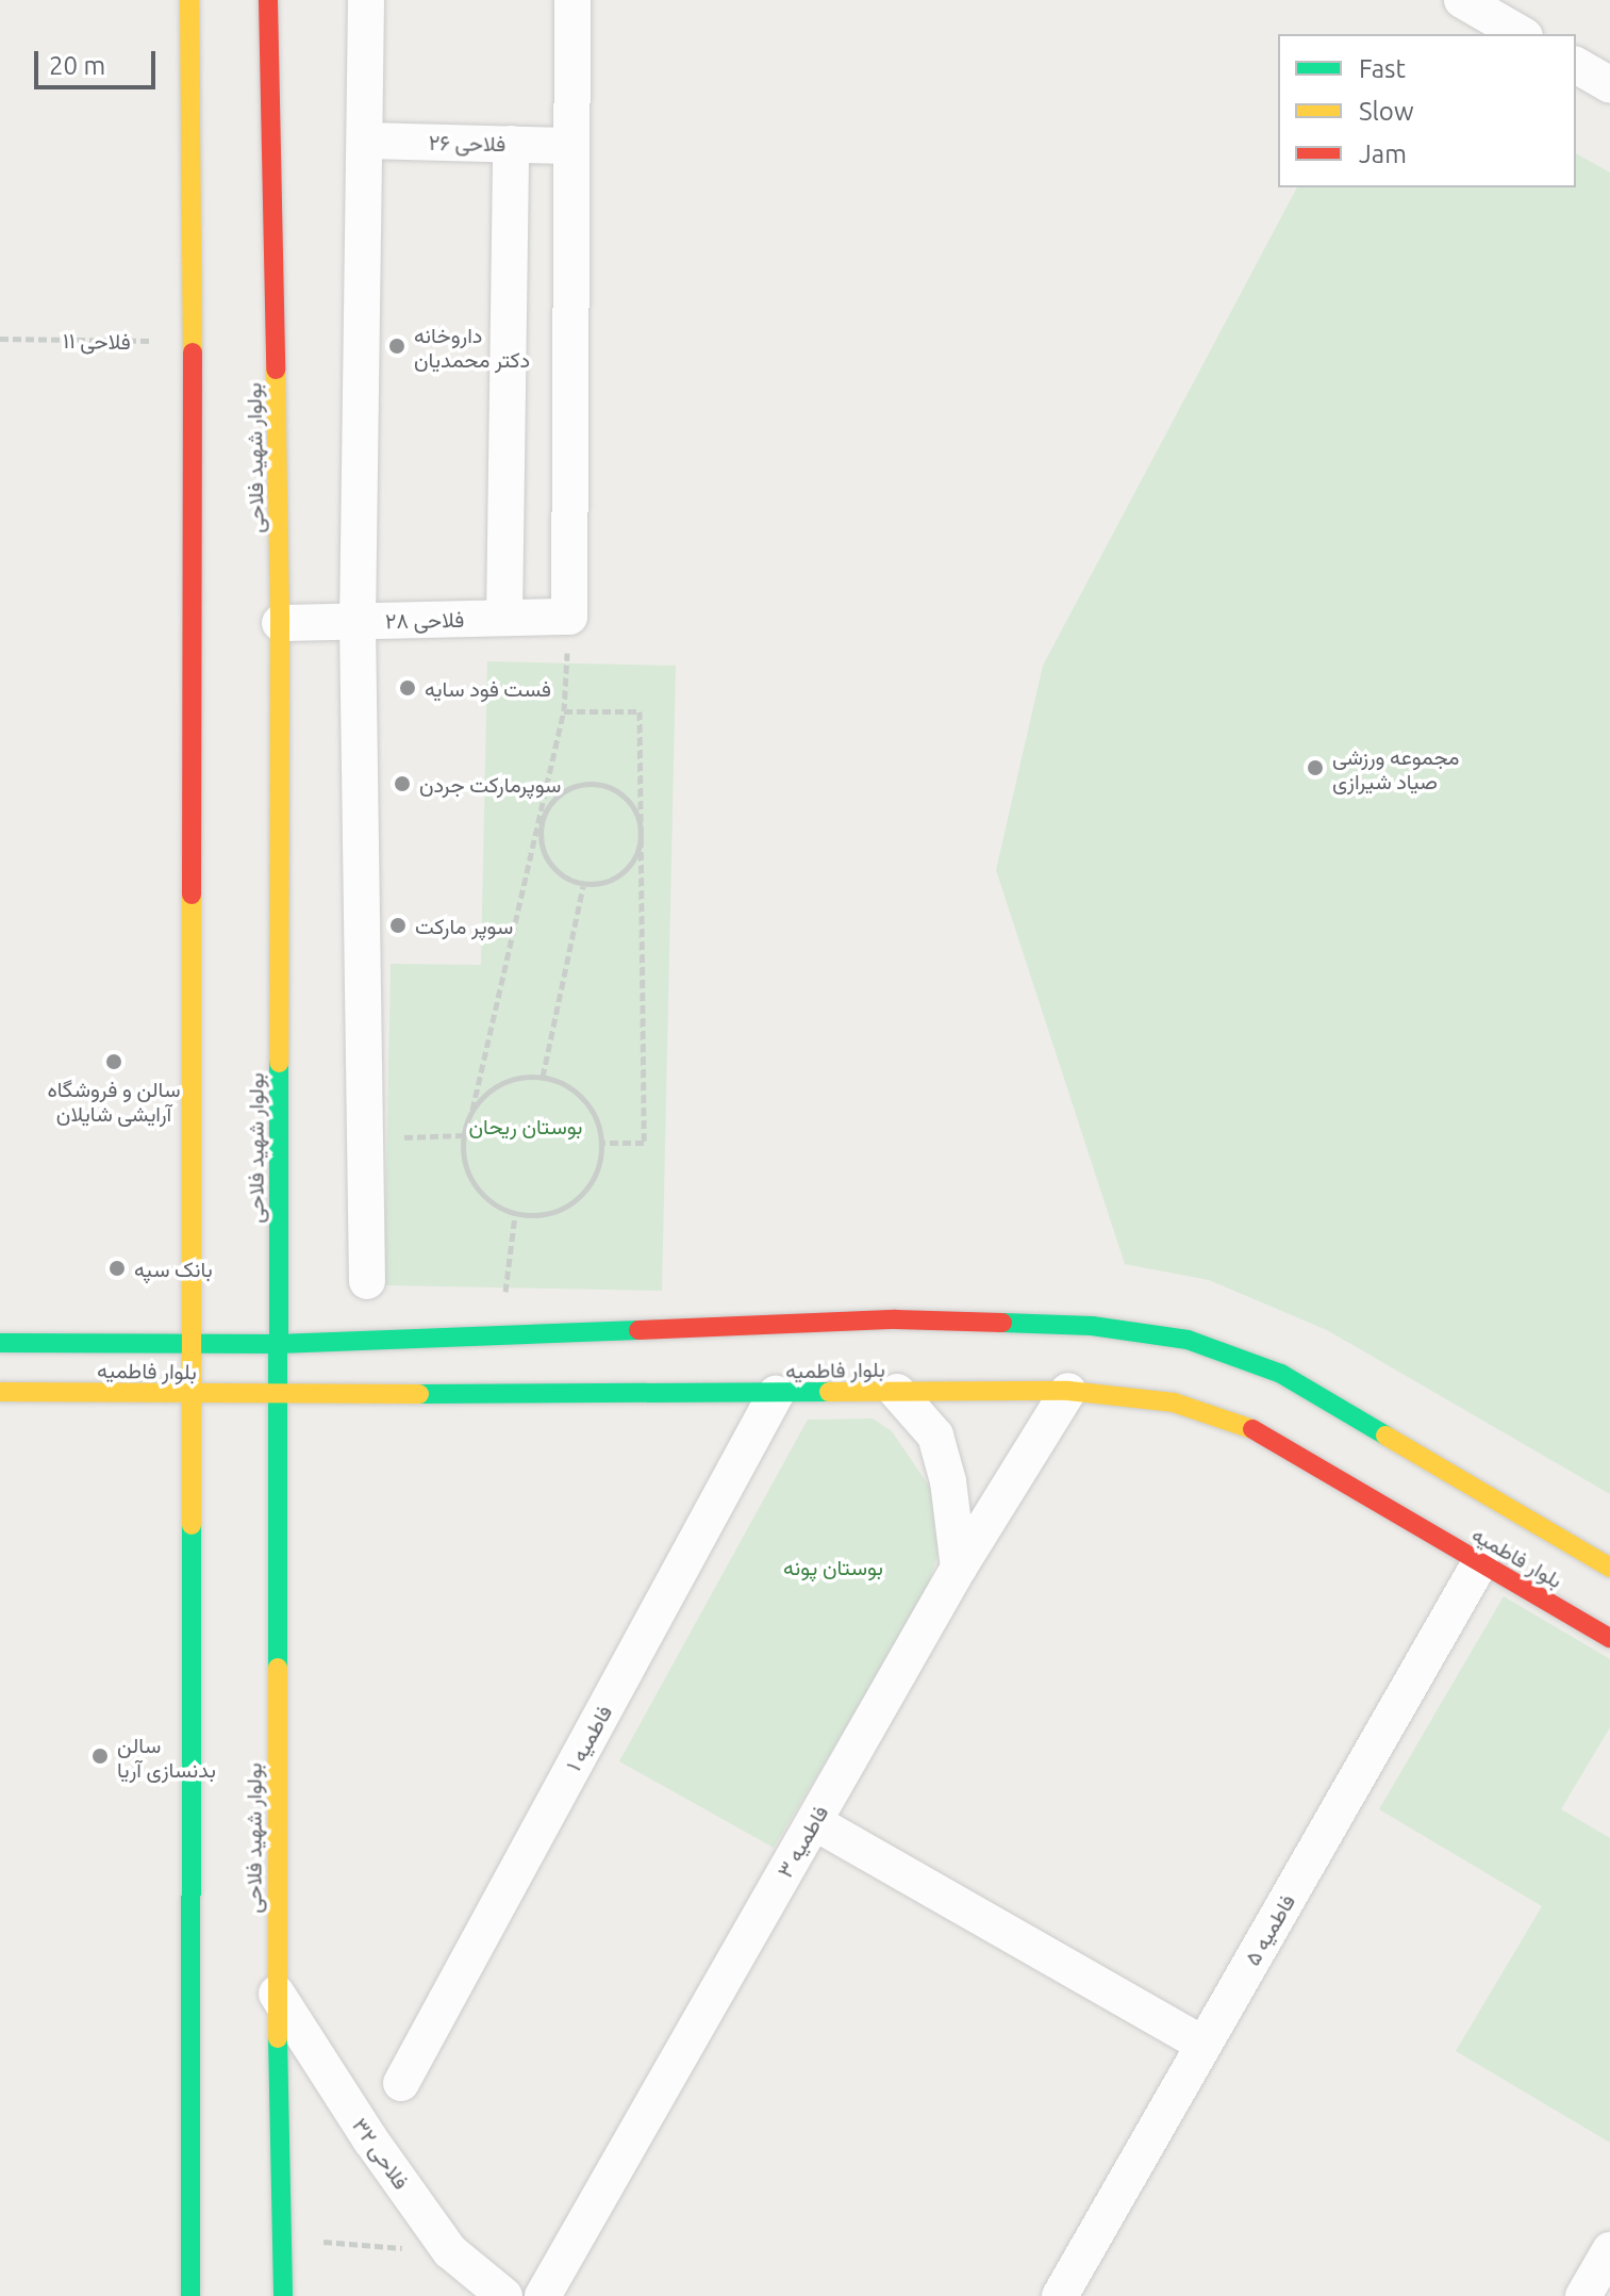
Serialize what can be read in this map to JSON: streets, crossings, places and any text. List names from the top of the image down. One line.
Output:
{"streets":{"main road":["بولوار شهید فلاحی","بلوار فاطمیه"],"street":["فلاحی ۲۶","فلاحی ۲۸","فاطمیه ۱","فاطمیه ۳","فاطمیه ۵","فلاحی ۳۲"],"path":["فلاحی ۱۱"]},"crossings":[["بولوار شهید فلاحی","فلاحی ۲۸"],["بولوار شهید فلاحی","بلوار فاطمیه"],["بولوار شهید فلاحی","فلاحی ۳۲"],["بلوار فاطمیه","فاطمیه ۱"],["بلوار فاطمیه","فاطمیه ۳"],["بلوار فاطمیه","فاطمیه ۵"]],"parks":["بوستان ریحان","بوستان پونه"],"places":["داروخانه دکتر محمدیان","فست فود سایه","مجموعه ورزشی صیاد شیرازی","سوپرمارکت جردن","سوپر مارکت","سالن و فروشگاه آرایشی شایلان","بانک سپه","سالن بدنسازی آریا"],"legend":["Fast","Slow","Jam"],"scale_bar":"20 m"}
